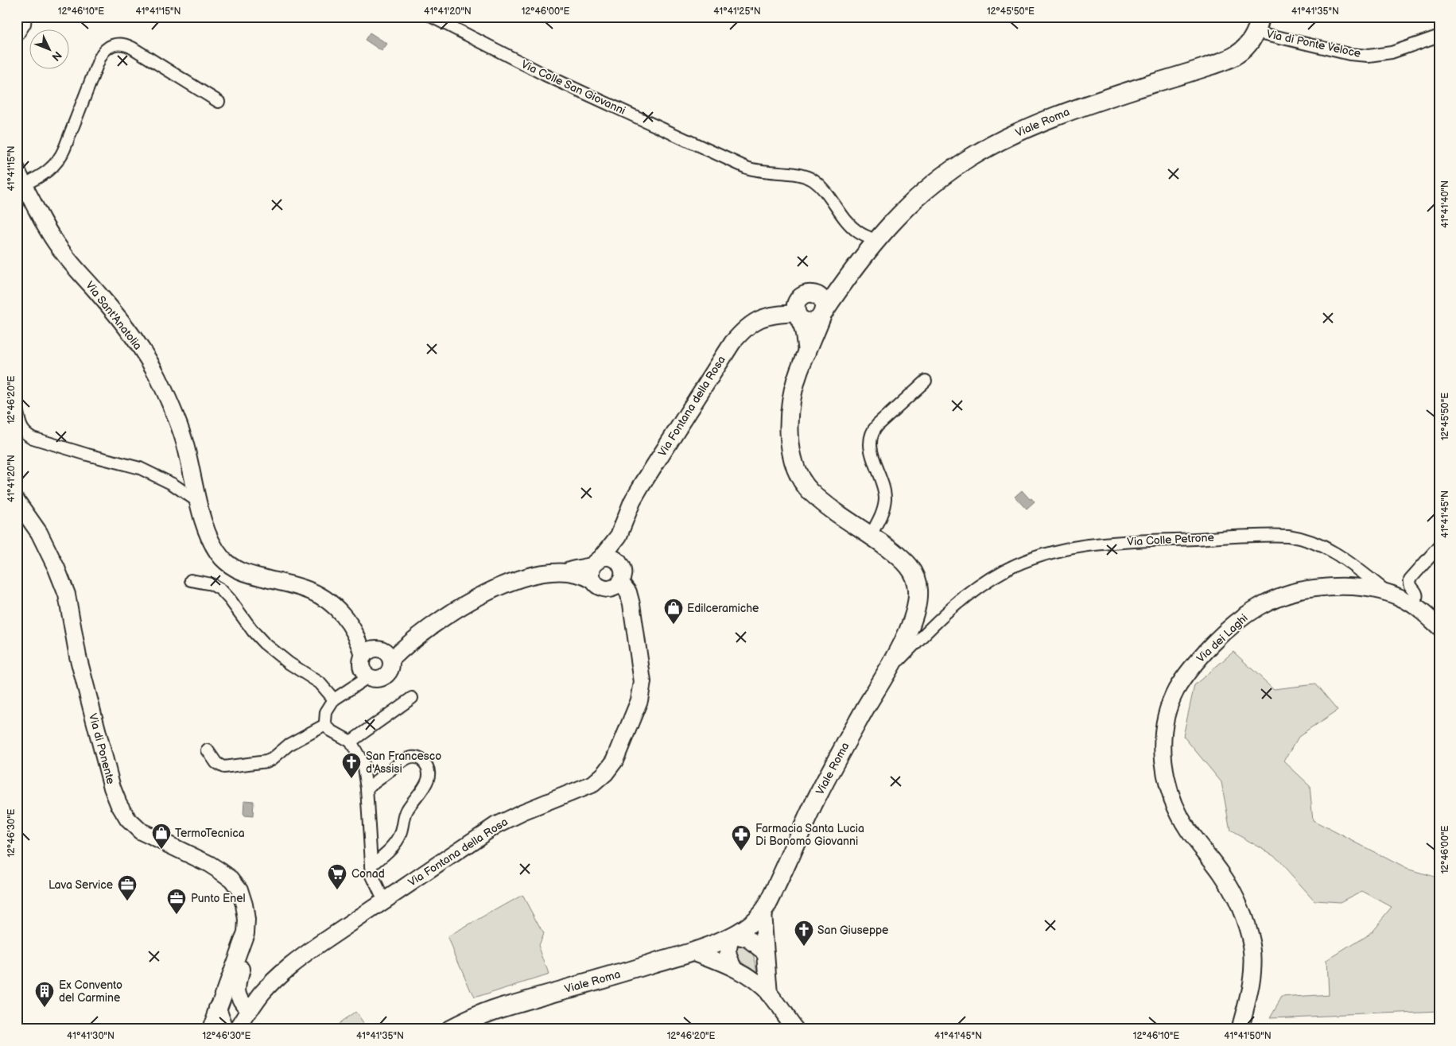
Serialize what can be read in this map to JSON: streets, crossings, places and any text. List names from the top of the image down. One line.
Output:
{"streets":{"main road":["Viale Roma","Via Sant'Anatolia","Via Fontana della Rosa","Via dei Laghi","Via di Ponente"],"street":["Via di Ponte Veloce","Via Colle San Giovanni","Via Colle Petrone"]},"crossings":[["Via di Ponte Veloce","Viale Roma"],["Via Colle San Giovanni","Viale Roma"],["Viale Roma","Via Fontana della Rosa"],["Viale Roma","Via Colle Petrone"],["Via Fontana della Rosa","Via di Ponente"],["Via Colle Petrone","Via dei Laghi"]],"places":{"shop":["Edilceramiche","TermoTecnica"],"church":["San Francesco d'Assisi","San Giuseppe"],"pharmacy":["Farmacia Santa Lucia Di Bonomo Giovanni"],"supermarket":["Conad"],"office":["Lava Service","Punto Enel"],"building":["Ex Convento del Carmine"]},"north":"bottom right","coordinates":["12°46'10\"E","41°41'15\"N","41°41'20\"N","12°46'00\"E","41°41'25\"N","12°45'50\"E","41°41'35\"N","41°41'40\"N","12°46'20\"E","41°41'45\"N","12°46'30\"E","41°41'30\"N","41°41'50\"N"]}
